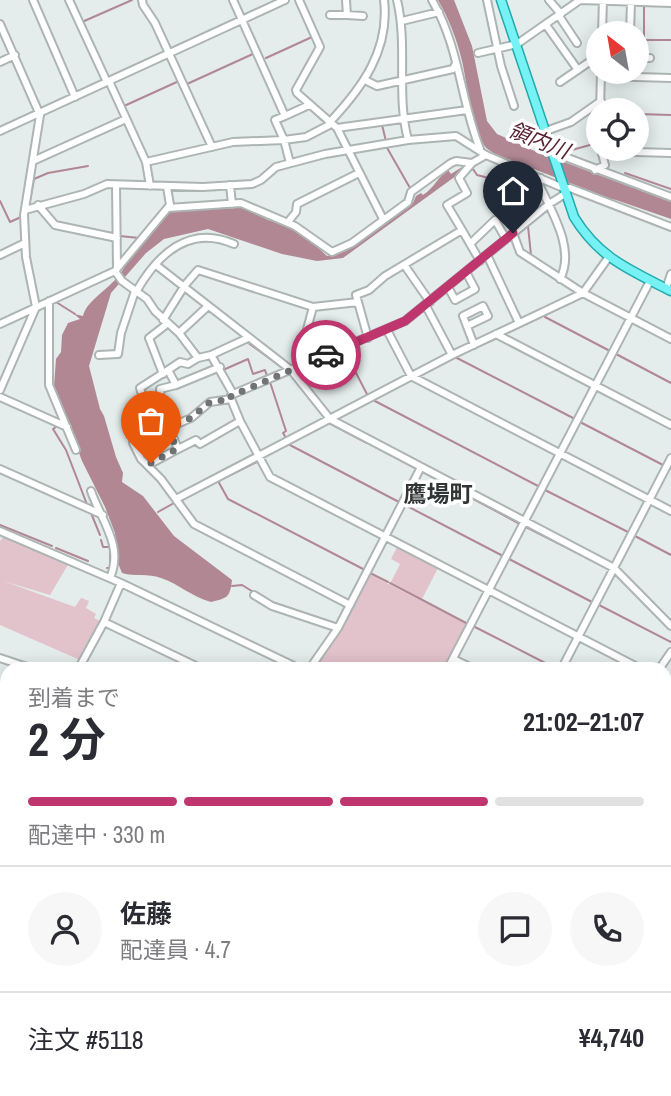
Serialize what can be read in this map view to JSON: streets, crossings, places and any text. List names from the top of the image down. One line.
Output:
{"districts":["鷹場町"],"water":["領内川"],"north":"top left","page":{"heading":["2 分","到着まで","21:02–21:07"],"panel":["佐藤","配達員 · 4.7","注文 #5118","¥4,740"],"bar":"配達中 · 330 m"}}
